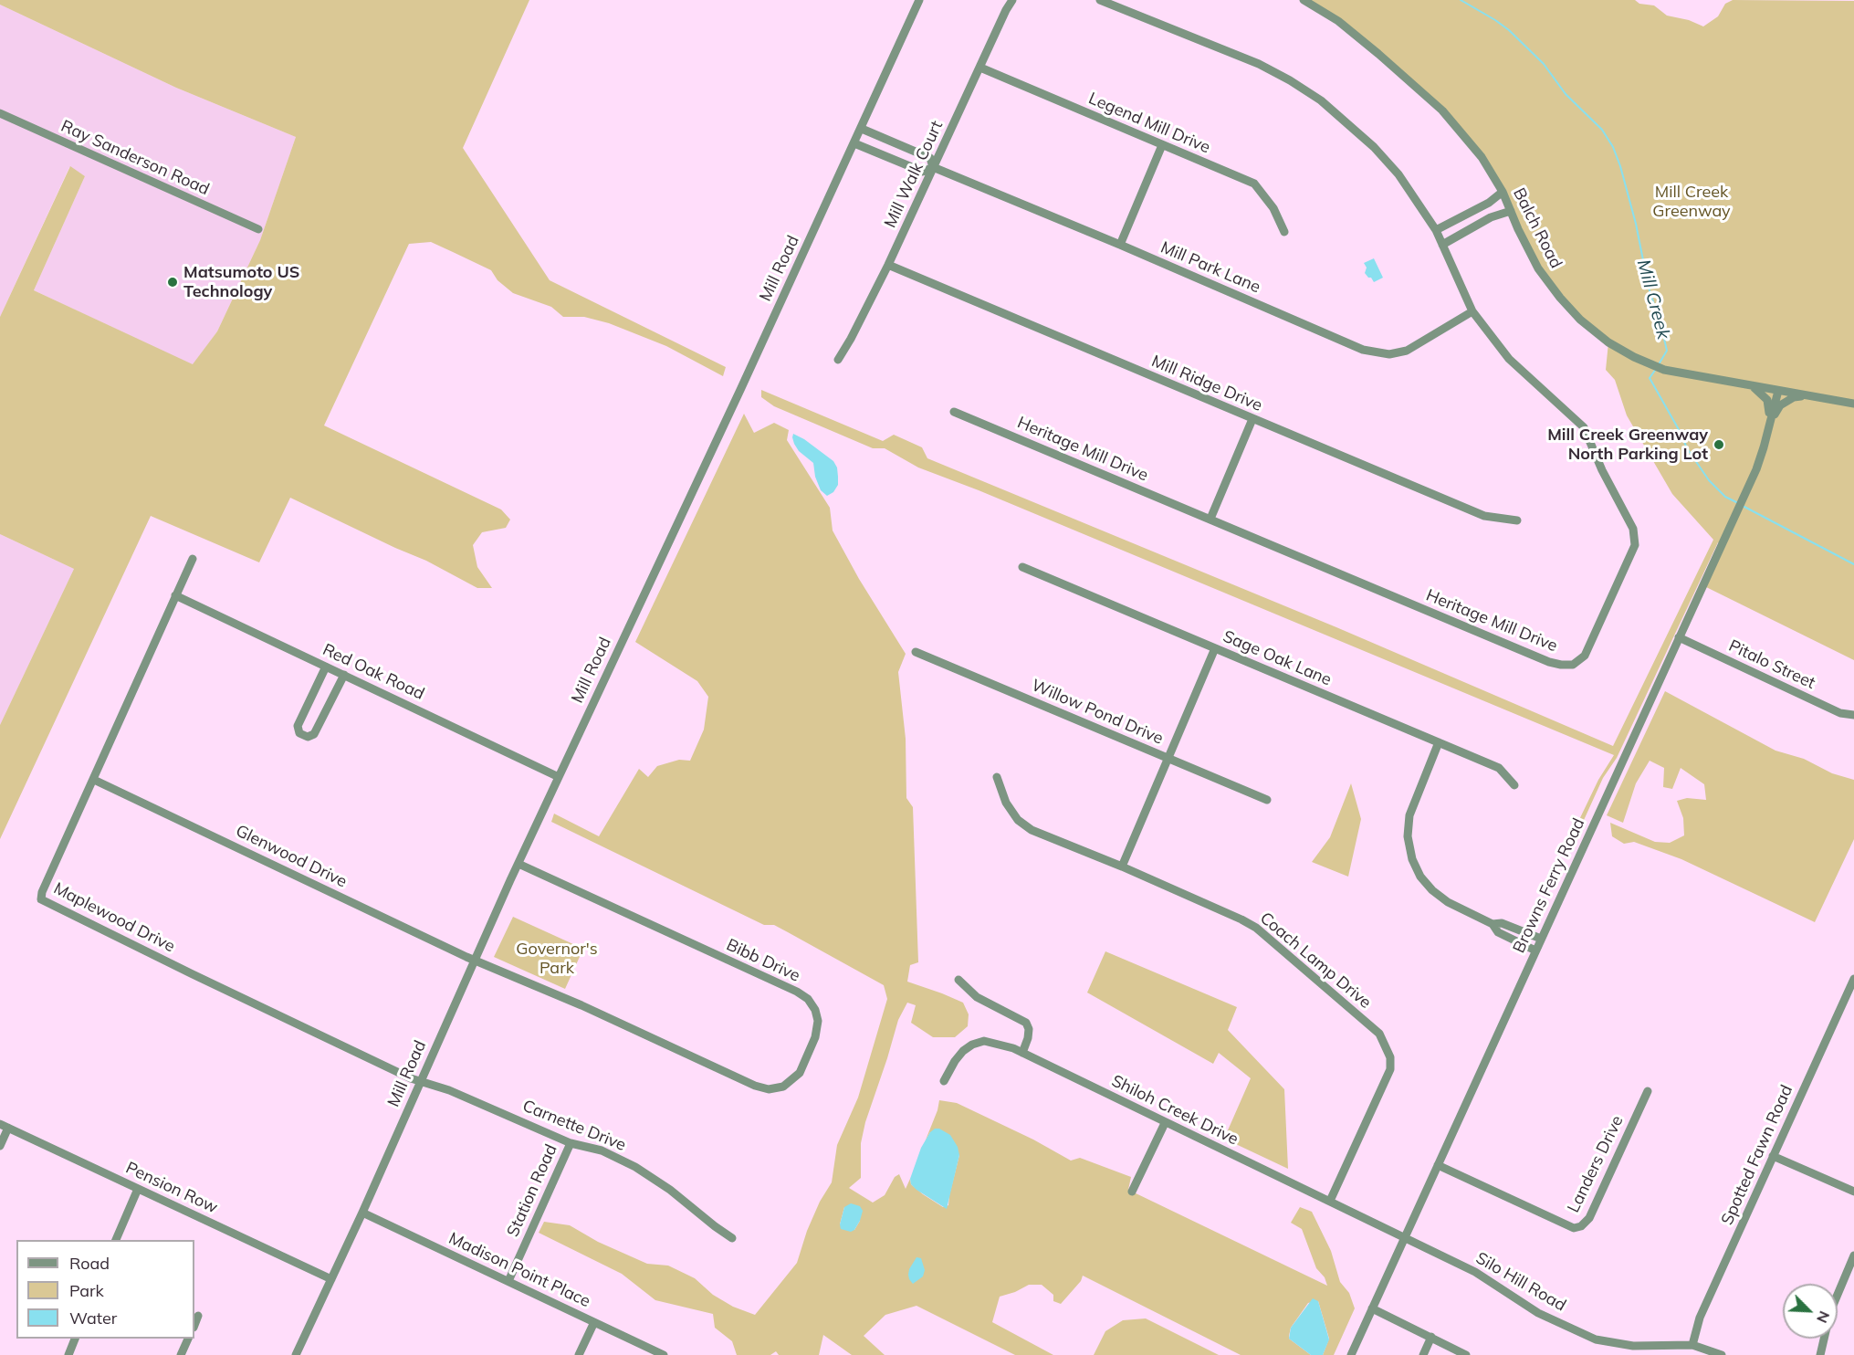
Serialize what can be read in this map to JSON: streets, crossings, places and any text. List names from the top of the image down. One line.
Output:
{"streets":{"street":["Legend Mill Drive","Ray Sanderson Road","Mill Walk Court","Balch Road","Mill Park Lane","Mill Road","Mill Ridge Drive","Heritage Mill Drive","Sage Oak Lane","Pitalo Street","Red Oak Road","Willow Pond Drive","Glenwood Drive","Browns Ferry Road","Maplewood Drive","Bibb Drive","Coach Lamp Drive","Shiloh Creek Drive","Carnette Drive","Spotted Fawn Road","Landers Drive","Pension Row","Station Road","Madison Point Place","Silo Hill Road"]},"crossings":[["Legend Mill Drive","Mill Walk Court"],["Mill Walk Court","Mill Park Lane"],["Mill Walk Court","Mill Ridge Drive"],["Balch Road","Browns Ferry Road"],["Mill Park Lane","Mill Road"],["Mill Park Lane","Heritage Mill Drive"],["Mill Road","Red Oak Road"],["Mill Road","Glenwood Drive"],["Mill Road","Maplewood Drive"],["Mill Road","Bibb Drive"],["Mill Road","Carnette Drive"],["Mill Road","Pension Row"],["Mill Road","Madison Point Place"],["Pitalo Street","Browns Ferry Road"],["Red Oak Road","Maplewood Drive"],["Glenwood Drive","Maplewood Drive"],["Glenwood Drive","Bibb Drive"],["Browns Ferry Road","Shiloh Creek Drive"],["Browns Ferry Road","Landers Drive"],["Browns Ferry Road","Silo Hill Road"],["Maplewood Drive","Carnette Drive"],["Coach Lamp Drive","Shiloh Creek Drive"],["Shiloh Creek Drive","Silo Hill Road"],["Carnette Drive","Station Road"],["Spotted Fawn Road","Silo Hill Road"],["Station Road","Madison Point Place"]],"water":["Mill Creek"],"parks":["Mill Creek Greenway","Governor's Park"],"places":["Matsumoto US Technology","Mill Creek Greenway North Parking Lot"],"legend":["Road","Park","Water"],"north":"bottom right"}
